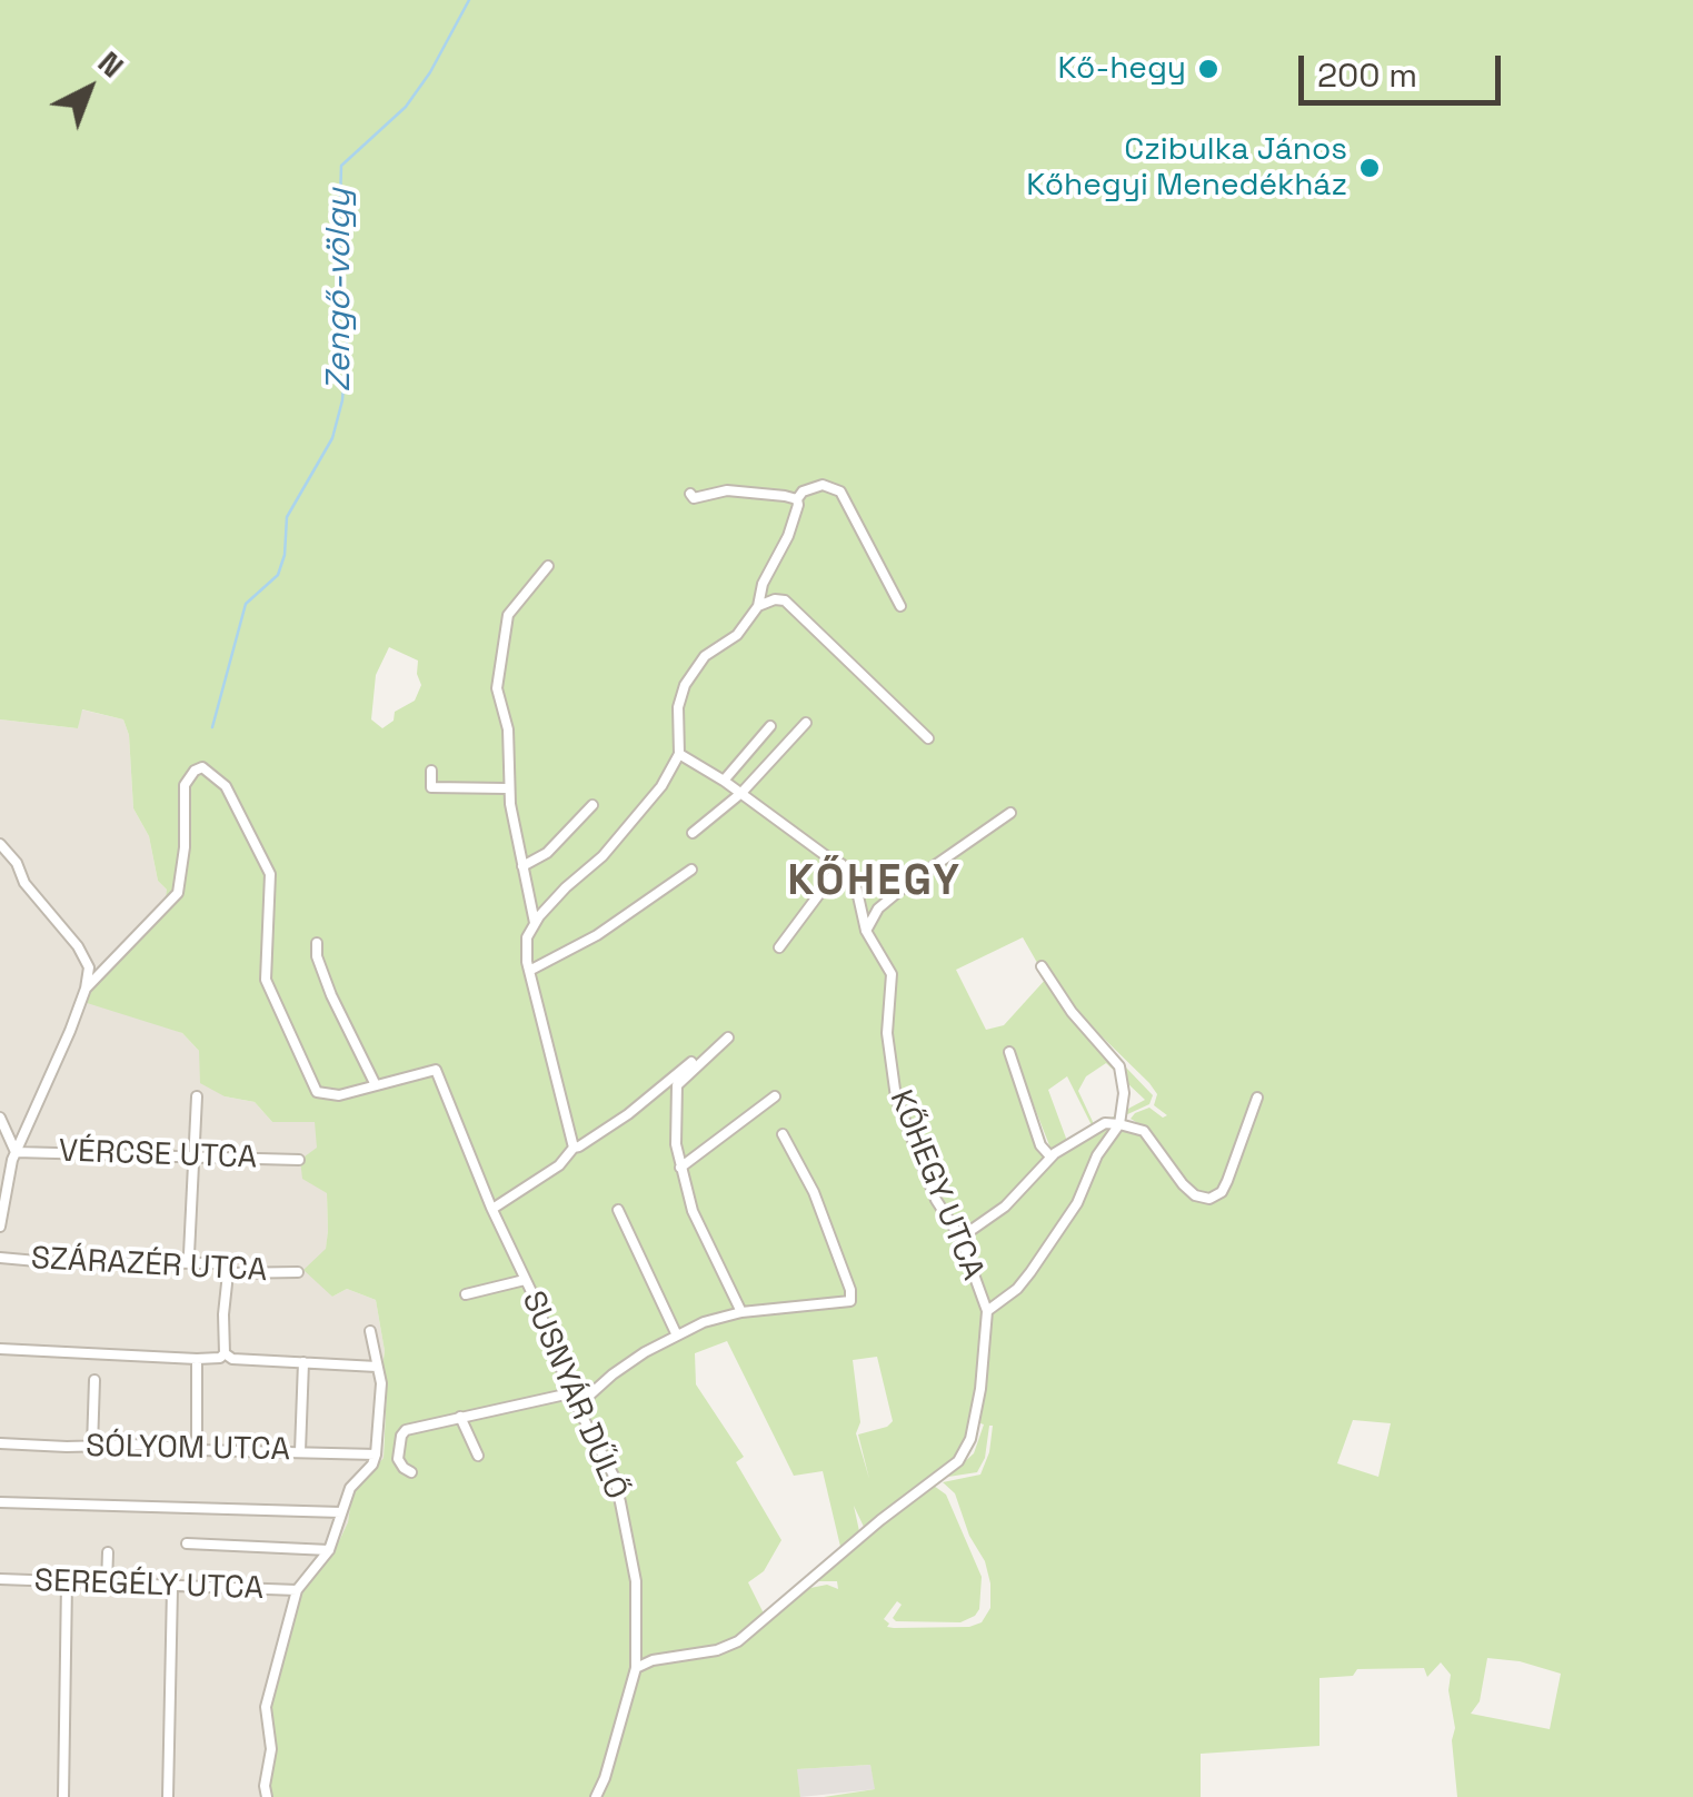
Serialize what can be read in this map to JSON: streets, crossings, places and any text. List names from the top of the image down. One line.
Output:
{"streets":{"street":["VÉRCSE UTCA","KŐHEGY UTCA","SZÁRAZÉR UTCA","SUSNYÁR DŰLŐ","SÓLYOM UTCA","SEREGÉLY UTCA"]},"crossings":[["KŐHEGY UTCA","SUSNYÁR DŰLŐ"]],"districts":["KŐHEGY"],"water":["Zengő-völgy"],"places":["Kő-hegy","Czibulka János Kőhegyi Menedékház"],"scale_bar":"200 m","north":"top right"}
